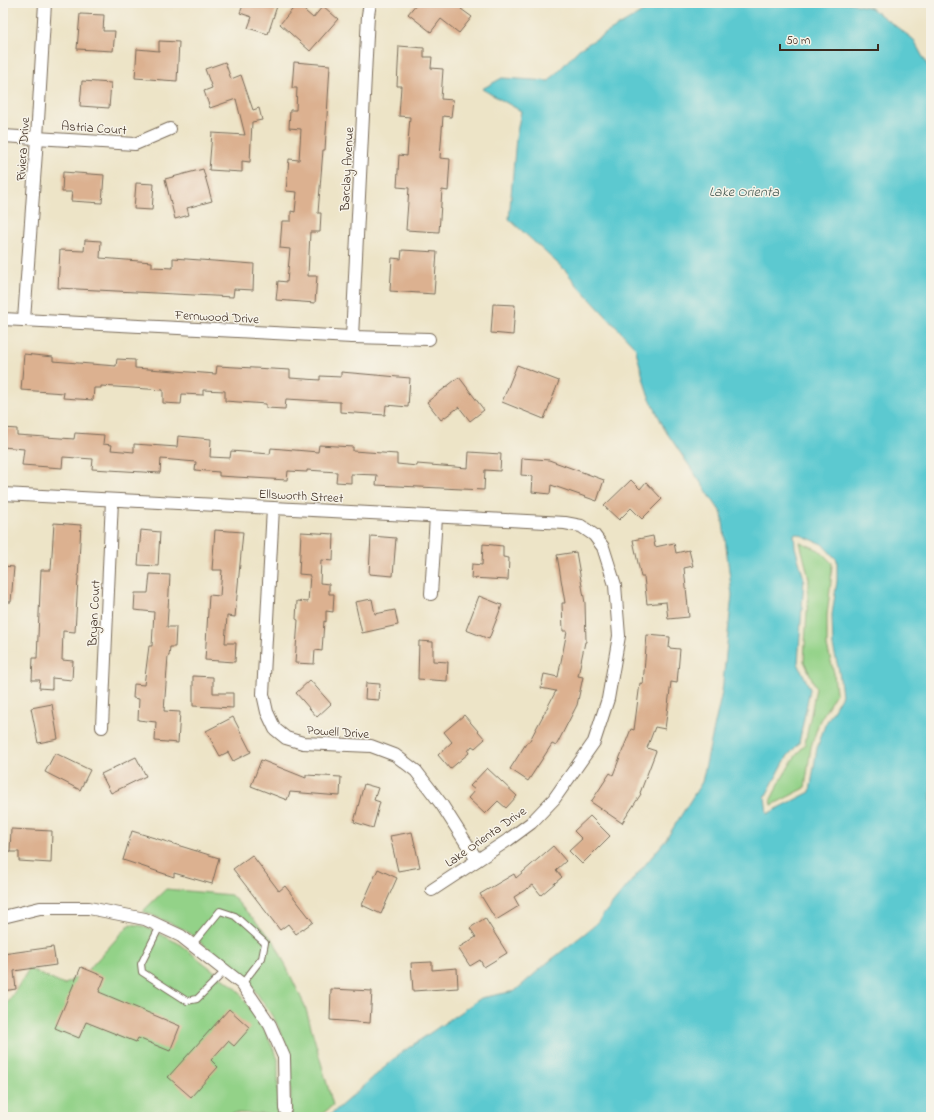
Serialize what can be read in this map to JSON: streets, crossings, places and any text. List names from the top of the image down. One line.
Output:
{"streets":{"street":["Astria Court","Riviera Drive","Barclay Avenue","Fernwood Drive","Ellsworth Street","Bryan Court","Powell Drive","Lake Orienta Drive"]},"crossings":[["Astria Court","Riviera Drive"],["Riviera Drive","Fernwood Drive"],["Barclay Avenue","Fernwood Drive"],["Ellsworth Street","Bryan Court"],["Ellsworth Street","Powell Drive"],["Ellsworth Street","Lake Orienta Drive"],["Powell Drive","Lake Orienta Drive"]],"water":["Lake Orienta"],"scale_bar":"50 m"}
